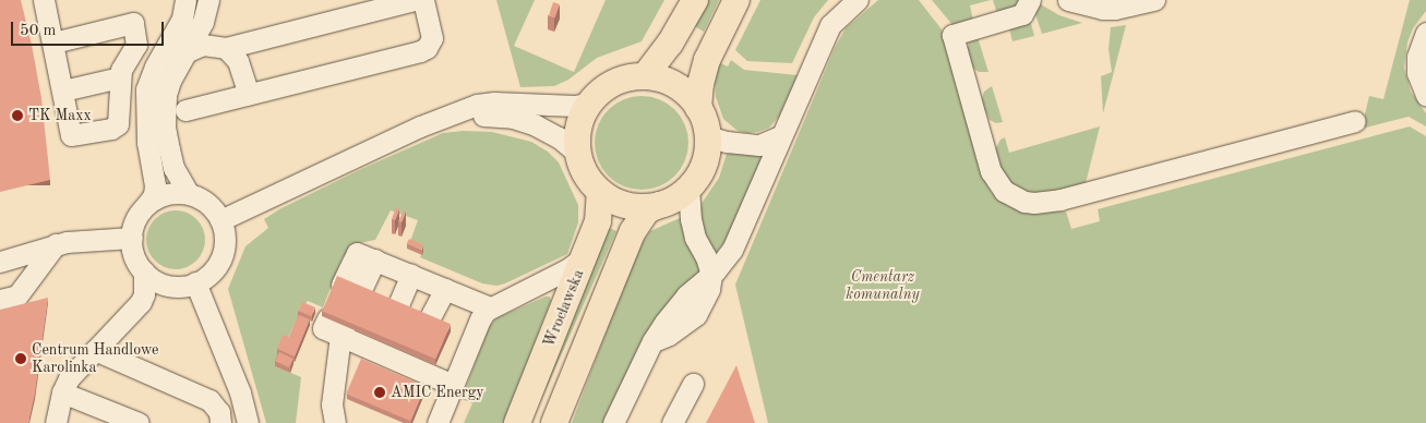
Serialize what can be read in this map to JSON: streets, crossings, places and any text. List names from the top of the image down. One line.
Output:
{"streets":{"main road":["Wrocławska"]},"parks":["Cmentarz komunalny"],"places":["TK Maxx","Centrum Handlowe Karolinka","AMIC Energy"],"scale_bar":"50 m"}
